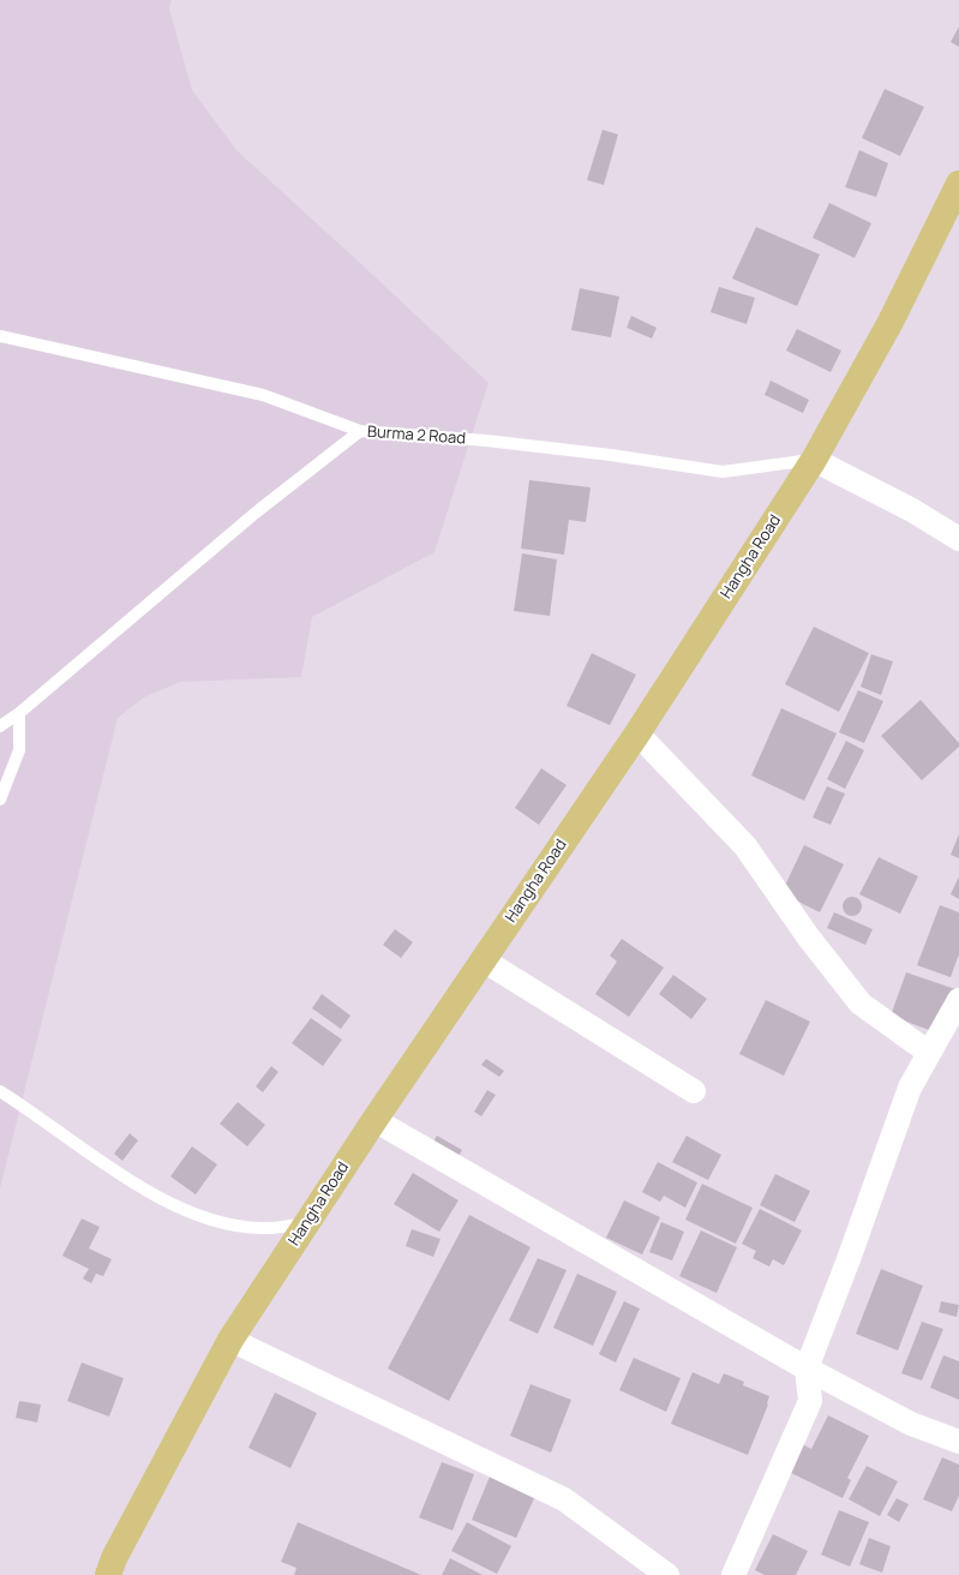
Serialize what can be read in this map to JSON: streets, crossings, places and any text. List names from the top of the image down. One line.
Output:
{"streets":{"highway":["Hangha Road"],"lane":["Burma 2 Road"]},"crossings":[["Burma 2 Road","Hangha Road"]]}
